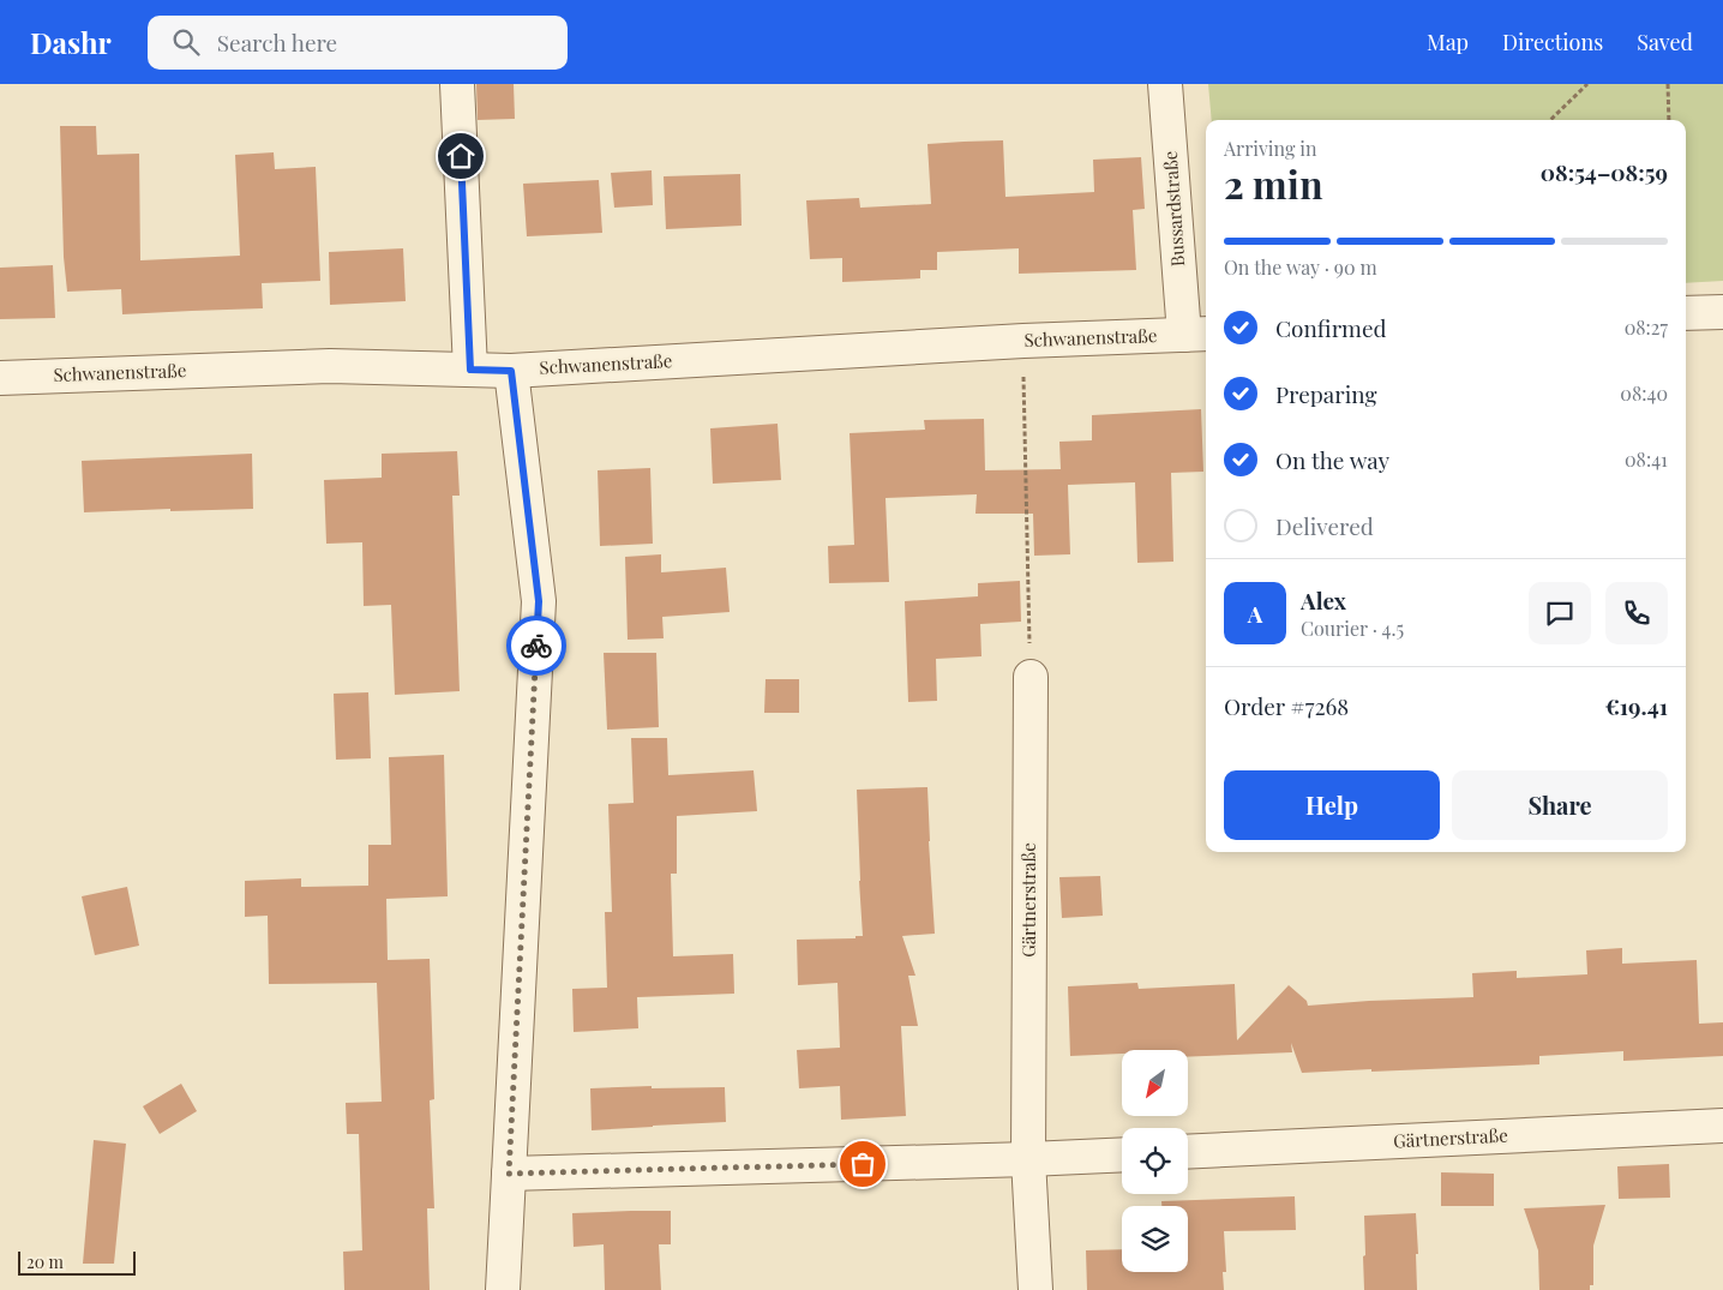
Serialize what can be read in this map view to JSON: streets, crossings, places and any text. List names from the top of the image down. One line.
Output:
{"streets":{"street":["Bussardstraße","Schwanenstraße","Gärtnerstraße"]},"crossings":[["Bussardstraße","Schwanenstraße"]],"scale_bar":"20 m","north":"bottom left","page":{"header":"Dashr","search":"Search here","nav":["Map","Directions","Saved"],"heading":["2 min","Arriving in","08:54–08:59"],"panel":["Alex","Courier · 4.5","Order #7268","€19.41"],"bar":"On the way · 90 m","list":[["Confirmed","08:27"],["Preparing","08:40"],["On the way","08:41"],"Delivered"],"round":"A","buttons":["Help","Share"],"scale":"20 m"}}
